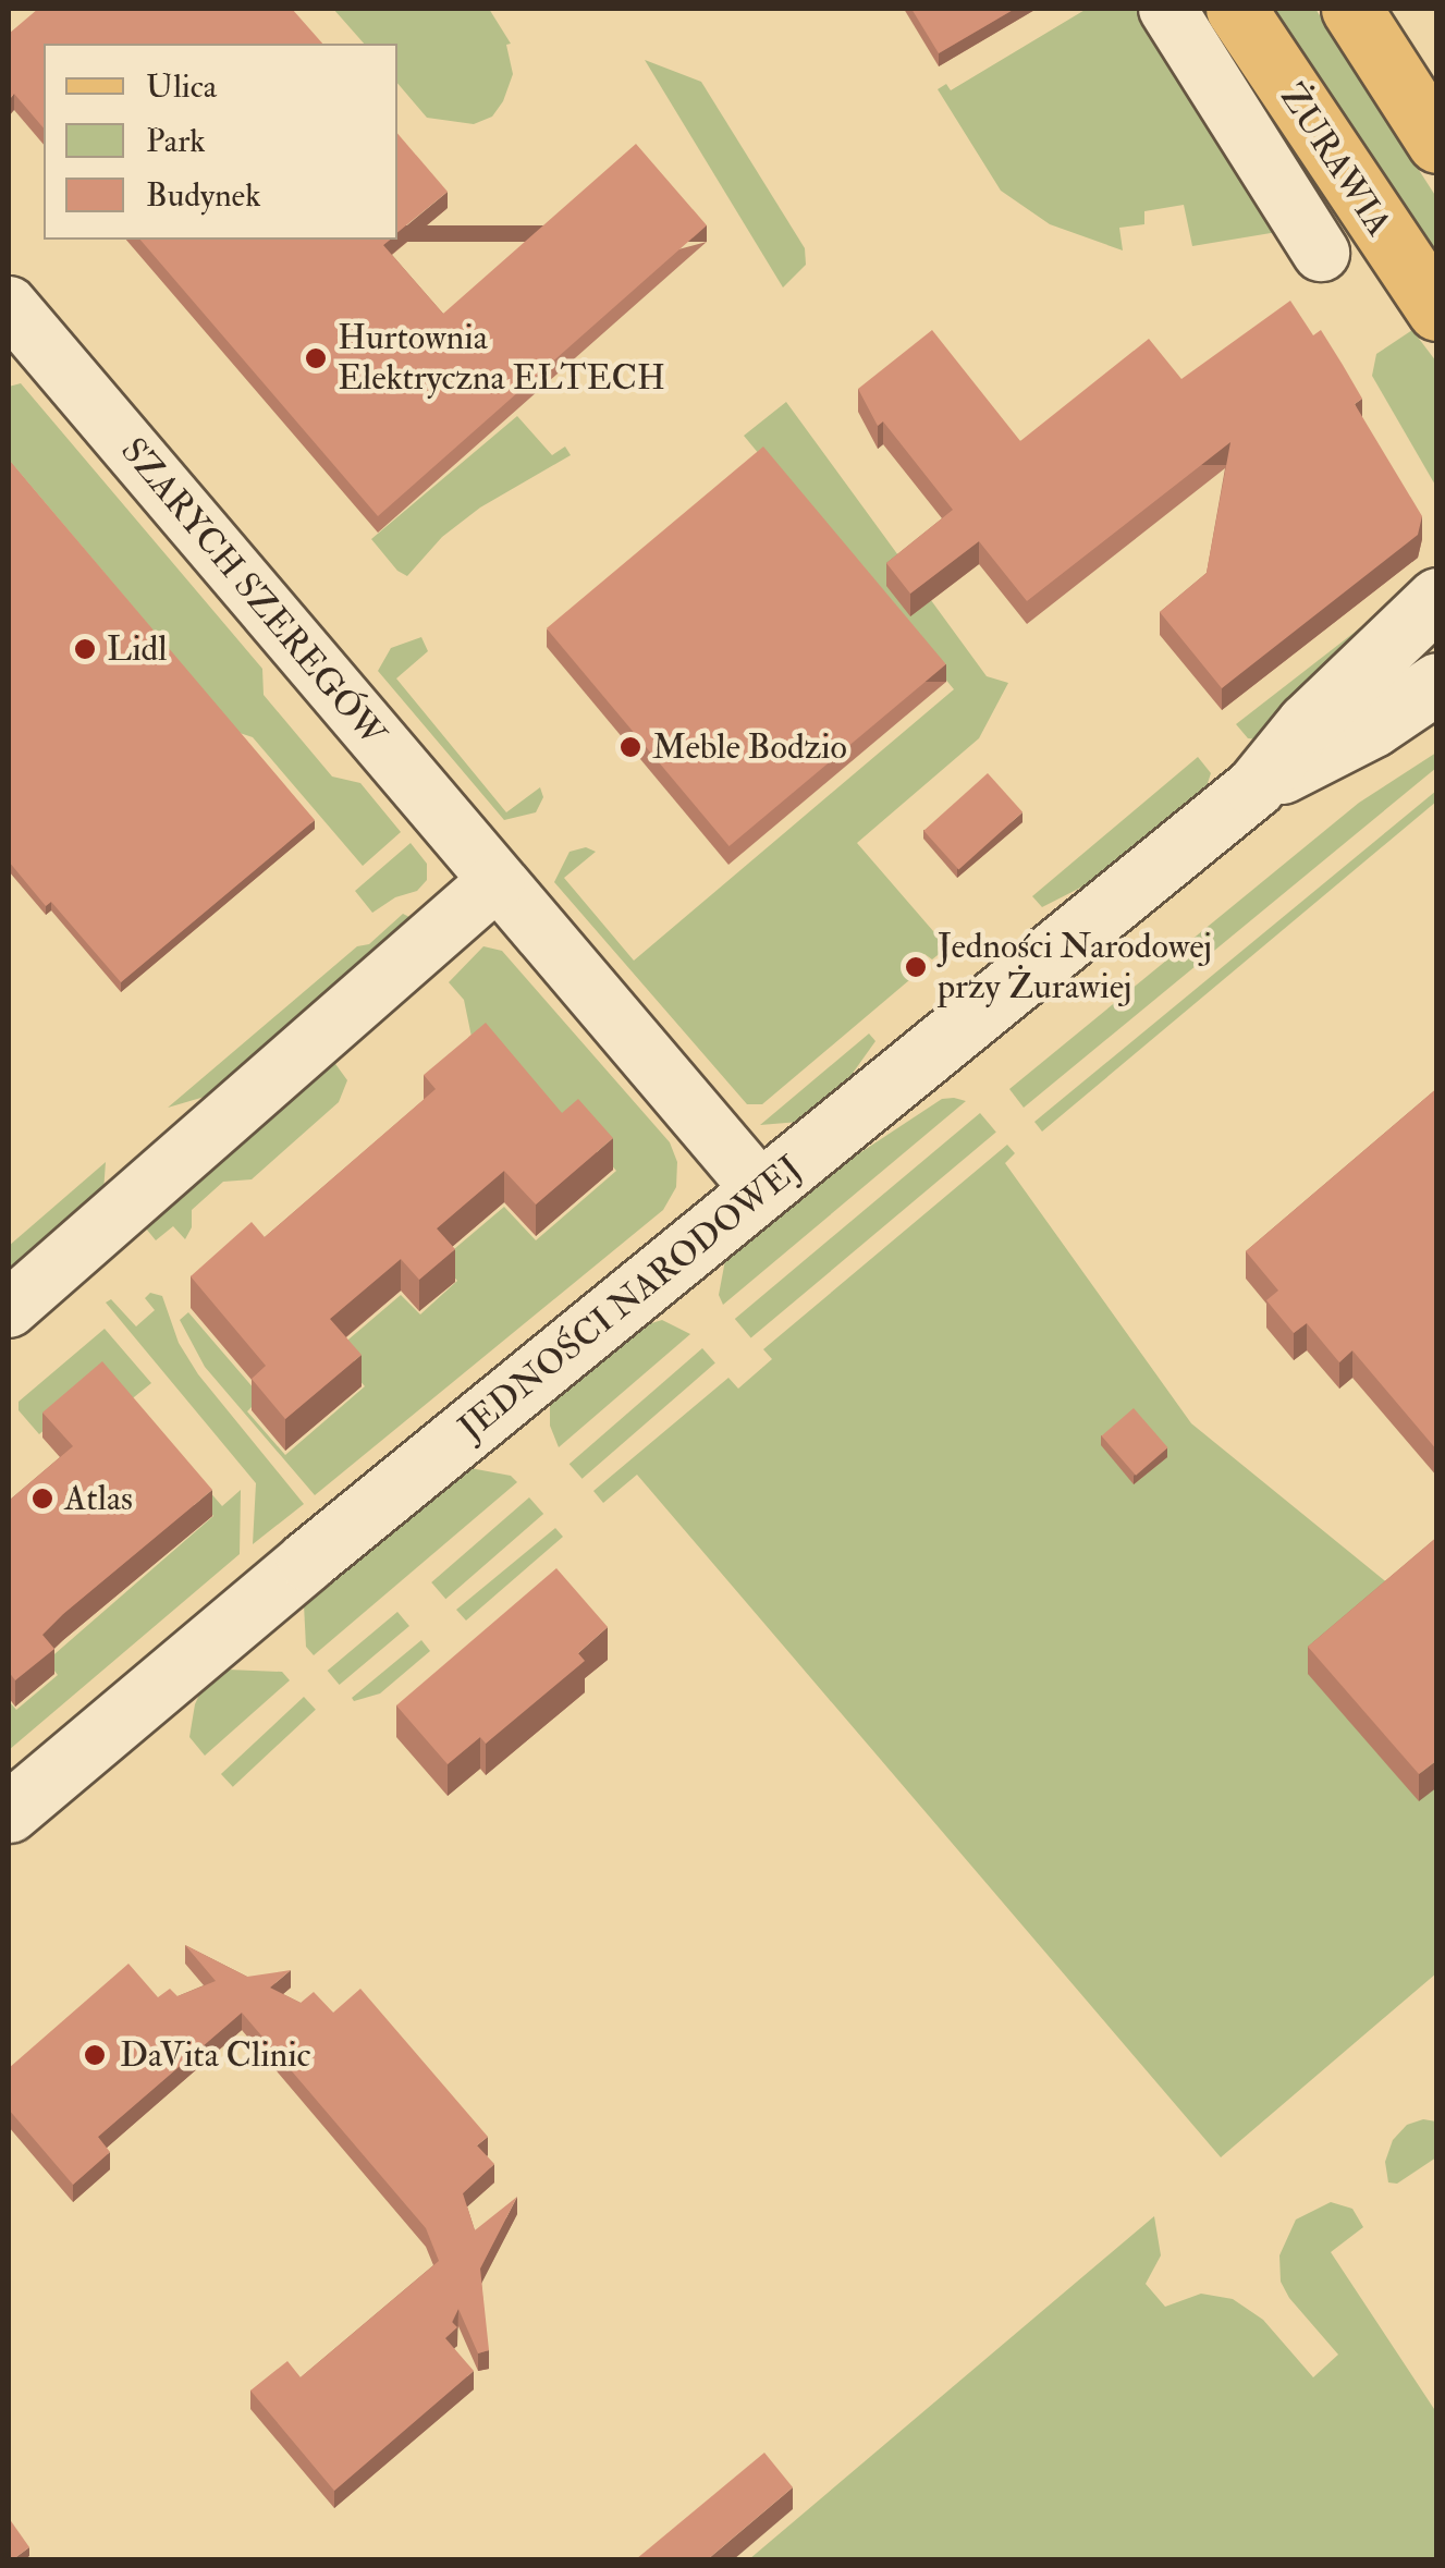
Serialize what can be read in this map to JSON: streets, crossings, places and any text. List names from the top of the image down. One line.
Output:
{"streets":{"main road":["ŻURAWIA"],"street":["SZARYCH SZEREGÓW","JEDNOŚCI NARODOWEJ"]},"crossings":[["SZARYCH SZEREGÓW","JEDNOŚCI NARODOWEJ"]],"places":["Hurtownia Elektryczna ELTECH","Lidl","Meble Bodzio","Jedności Narodowej przy Żurawiej","Atlas","DaVita Clinic"],"legend":["Ulica","Park","Budynek"]}
